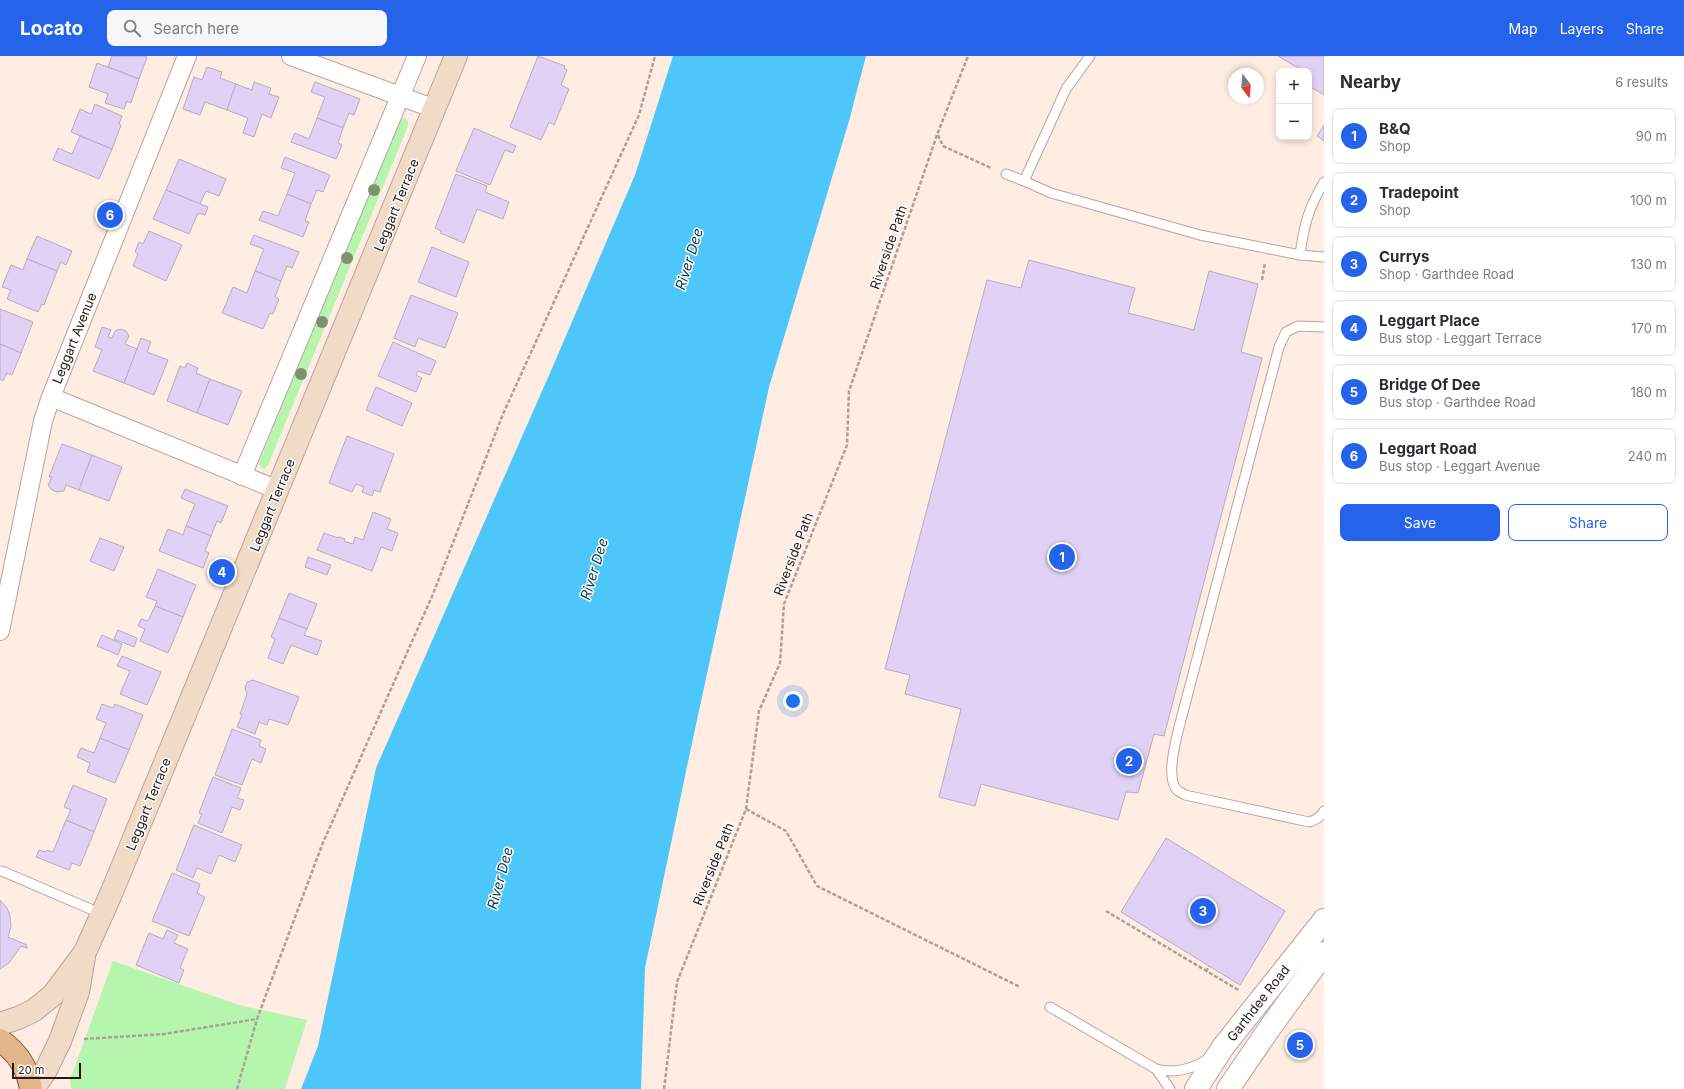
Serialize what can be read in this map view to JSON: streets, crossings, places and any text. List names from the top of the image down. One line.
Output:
{"streets":{"main road":["Leggart Terrace"],"street":["Leggart Avenue","Garthdee Road"],"path":["Riverside Path"]},"water":["River Dee"],"scale_bar":"20 m","north":"bottom","page":{"header":"Locato","search":"Search here","nav":["Map","Layers","Share"],"heading":["Nearby","6 results"],"map_buttons":["+","−"],"list":[{"mark":"1","name":"B&Q","note":"Shop","value":"90 m"},{"mark":"2","name":"Tradepoint","note":"Shop","value":"100 m"},{"mark":"3","name":"Currys","note":"Shop · Garthdee Road","value":"130 m"},{"mark":"4","name":"Leggart Place","note":"Bus stop · Leggart Terrace","value":"170 m"},{"mark":"5","name":"Bridge Of Dee","note":"Bus stop · Garthdee Road","value":"180 m"},{"mark":"6","name":"Leggart Road","note":"Bus stop · Leggart Avenue","value":"240 m"}],"pins":["6","1","4","2","3","5"],"buttons":["Save","Share"],"scale":"20 m"}}
